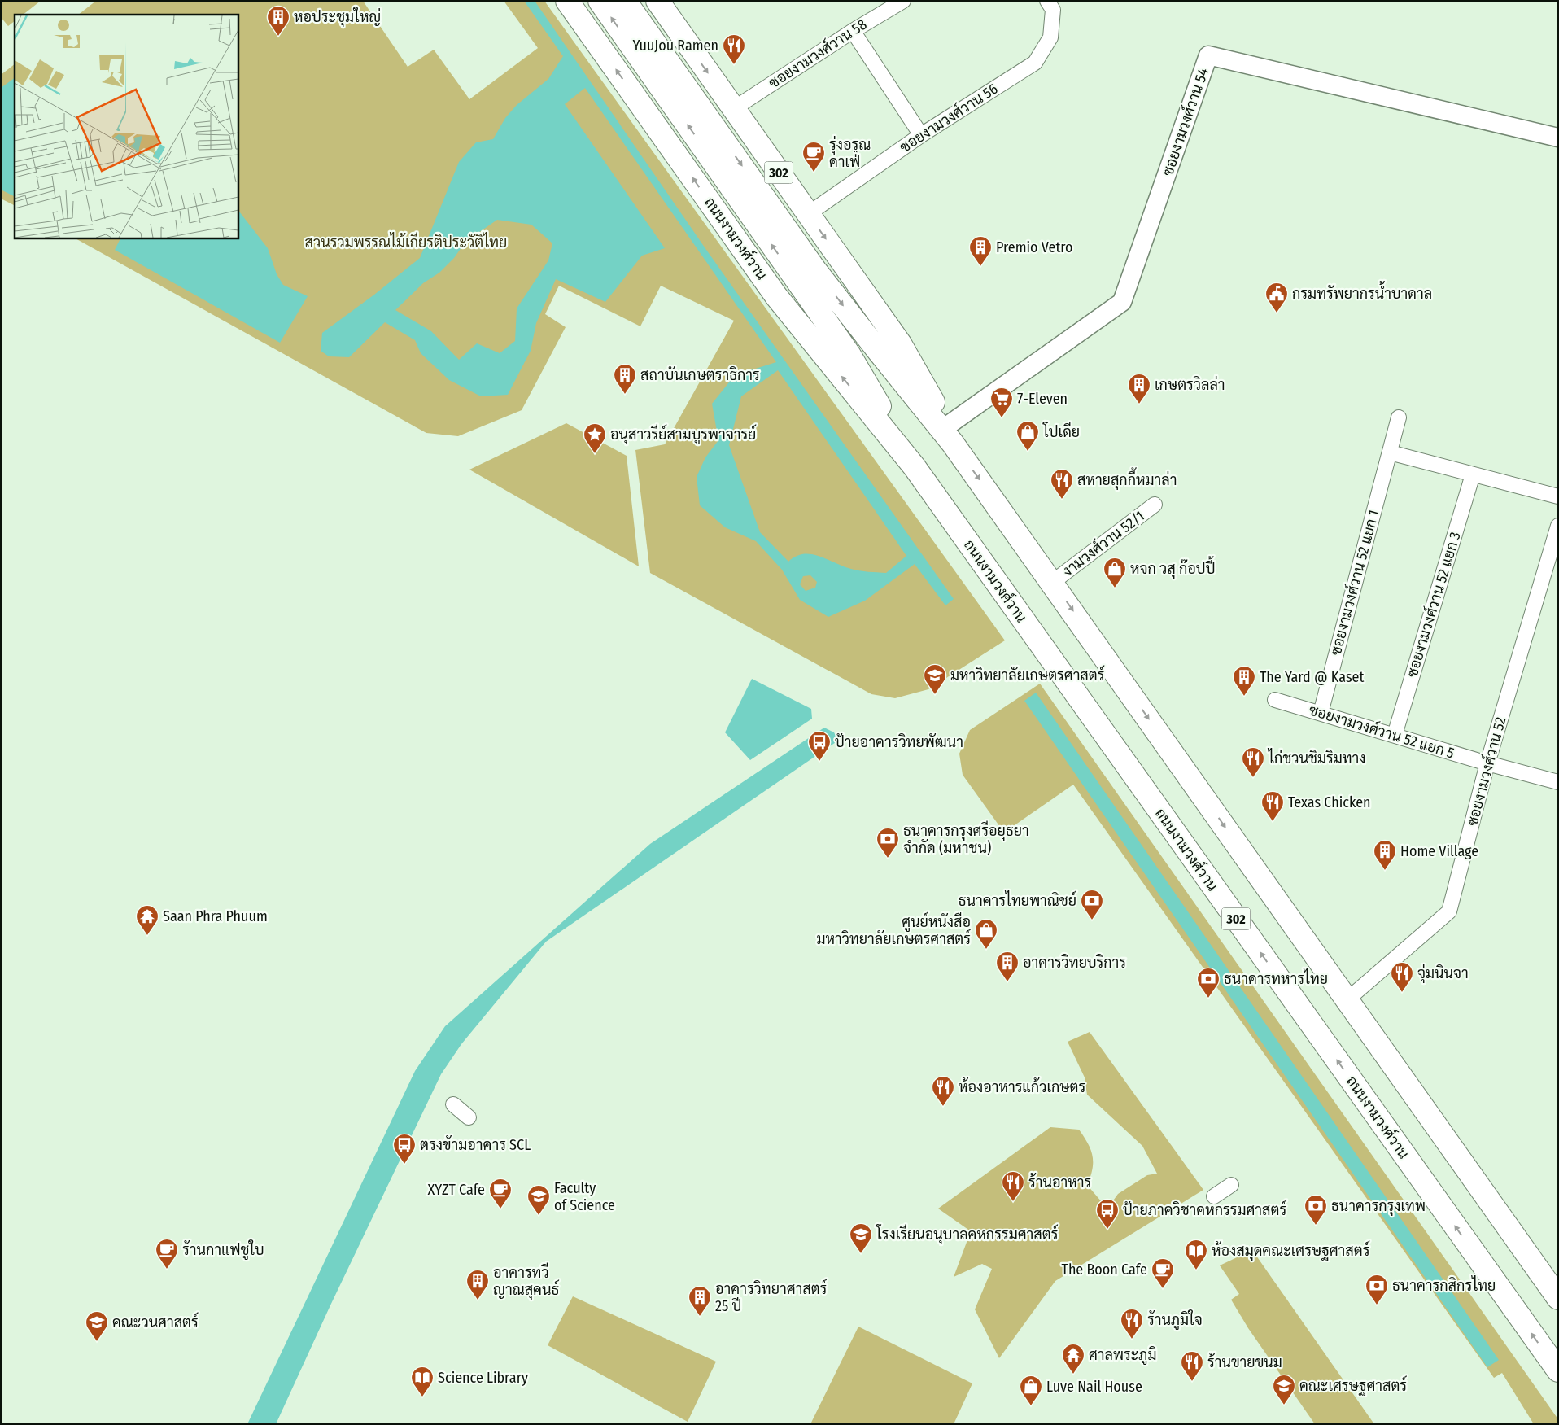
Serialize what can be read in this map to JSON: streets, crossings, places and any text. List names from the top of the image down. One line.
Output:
{"streets":{"main road":["302","ถนนงามวงศ์วาน"],"street":["ซอยงามวงศ์วาน 58","ซอยงามวงศ์วาน 56","ซอยงามวงศ์วาน 54","งามวงศ์วาน 52/1","ซอยงามวงศ์วาน 52 แยก 1","ซอยงามวงศ์วาน 52 แยก 3","ซอยงามวงศ์วาน 52 แยก 5","ซอยงามวงศ์วาน 52"]},"crossings":[["ซอยงามวงศ์วาน 58","302"],["ซอยงามวงศ์วาน 56","302"],["ซอยงามวงศ์วาน 54","302"],["302","งามวงศ์วาน 52/1"],["302","ซอยงามวงศ์วาน 52"],["ซอยงามวงศ์วาน 52 แยก 1","ซอยงามวงศ์วาน 52 แยก 5"],["ซอยงามวงศ์วาน 52 แยก 3","ซอยงามวงศ์วาน 52 แยก 5"],["ซอยงามวงศ์วาน 52 แยก 5","ซอยงามวงศ์วาน 52"]],"parks":["สวนรวมพรรณไม้เกียรติประวัติไทย"],"places":{"building":["หอประชุมใหญ่","Premio Vetro","สถาบันเกษตราธิการ","เกษตรวิลล่า","The Yard @ Kaset","Home Village","อาคารวิทยบริการ","อาคารทวี ญาณสุคนธ์","อาคารวิทยาศาสตร์ 25 ปี"],"restaurant":["YuuJou Ramen","สหายสุกกี้หมาล่า","ไก่ชวนชิมริมทาง","Texas Chicken","จุ่มนินจา","ห้องอาหารแก้วเกษตร","ร้านอาหาร","ร้านภูมิใจ","ร้านขายขนม"],"cafe":["รุ่งอรุณ คาเฟ่","XYZT Cafe","ร้านกาแฟชูใบ","The Boon Cafe"],"public building":["กรมทรัพยากรน้ำบาดาล"],"supermarket":["7-Eleven"],"shop":["โปเดีย","หจก วสุ ก๊อปปี้","ศูนย์หนังสือ มหาวิทยาลัยเกษตรศาสตร์","Luve Nail House"],"place":["อนุสาวรีย์สามบูรพาจารย์"],"school or university":["มหาวิทยาลัยเกษตรศาสตร์","Faculty of Science","โรงเรียนอนุบาลคหกรรมศาสตร์","คณะวนศาสตร์","คณะเศรษฐศาสตร์"],"bus stop":["ป้ายอาคารวิทยพัฒนา","ตรงข้ามอาคาร SCL","ป้ายภาควิชาคหกรรมศาสตร์"],"bank":["ธนาคารกรุงศรีอยุธยา จำกัด (มหาชน)","ธนาคารไทยพาณิชย์","ธนาคารทหารไทย","ธนาคารกรุงเทพ","ธนาคารกสิกรไทย"],"temple":["Saan Phra Phuum","ศาลพระภูมิ"],"library":["ห้องสมุดคณะเศรษฐศาสตร์","Science Library"]}}
